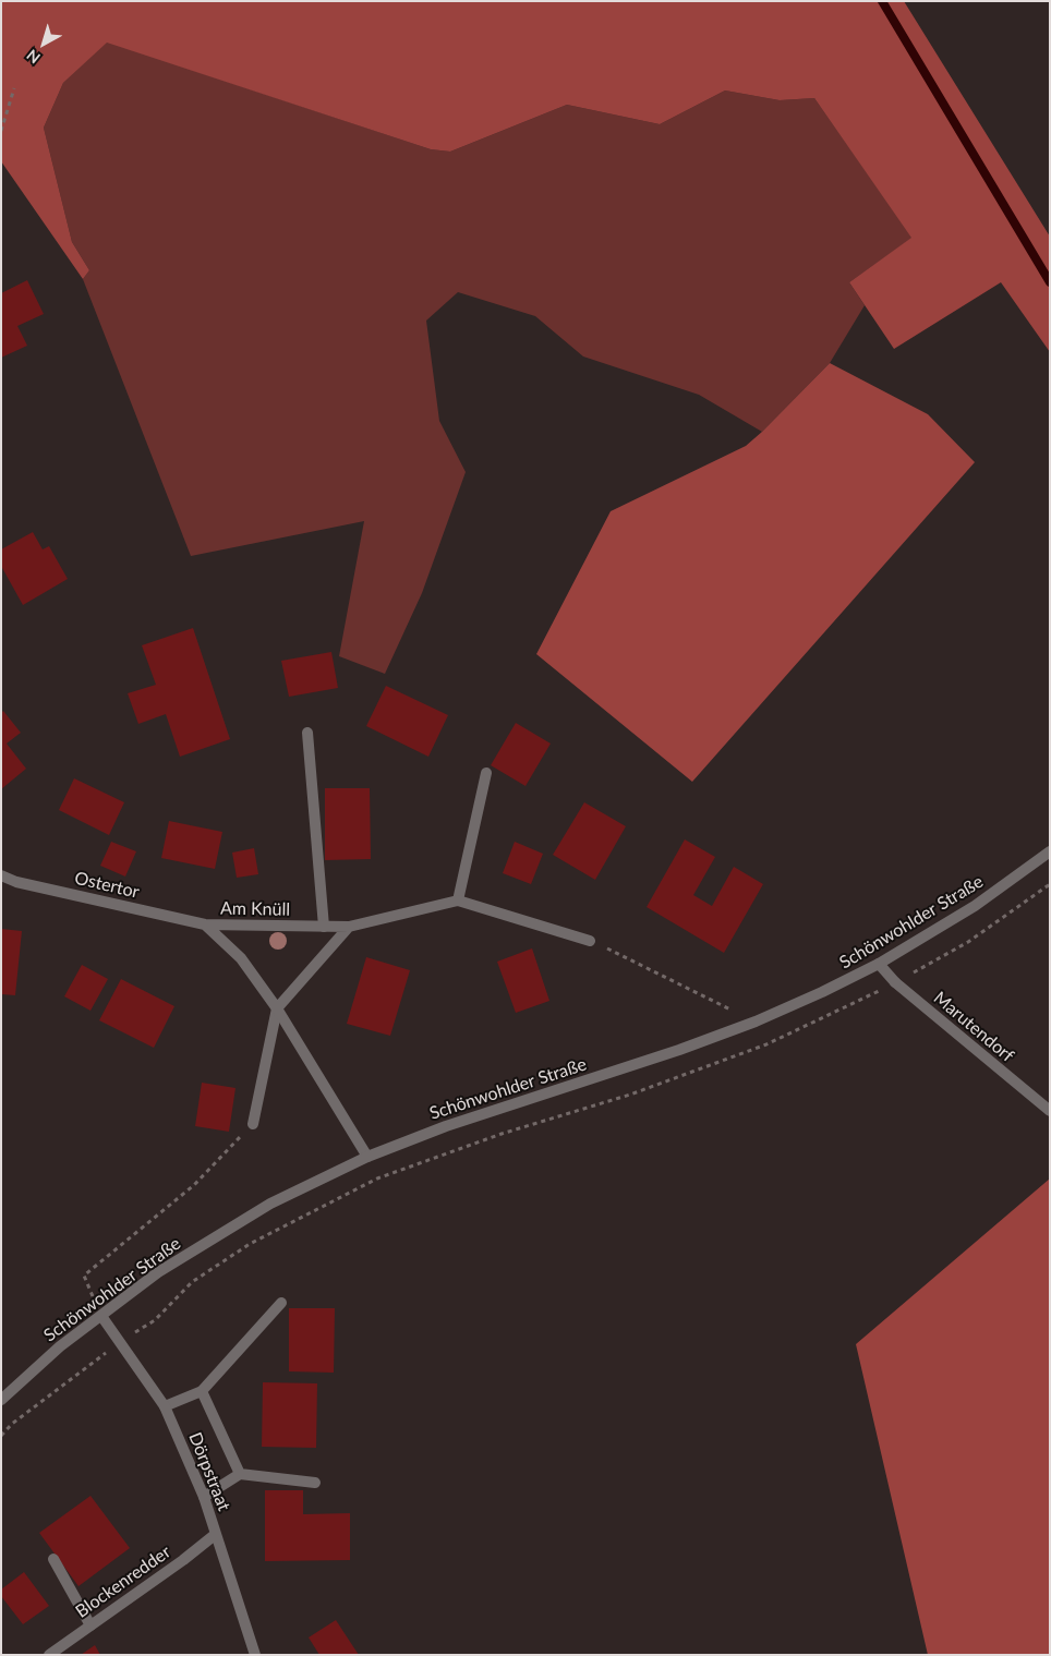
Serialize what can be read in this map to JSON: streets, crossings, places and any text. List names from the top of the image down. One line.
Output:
{"streets":{"street":["Ostertor","Am Knüll","Schönwohlder Straße","Marutendorf","Dörpstraat","Blockenredder"]},"crossings":[["Ostertor","Am Knüll"],["Am Knüll","Schönwohlder Straße"],["Schönwohlder Straße","Marutendorf"],["Schönwohlder Straße","Dörpstraat"],["Dörpstraat","Blockenredder"]],"north":"bottom left"}
